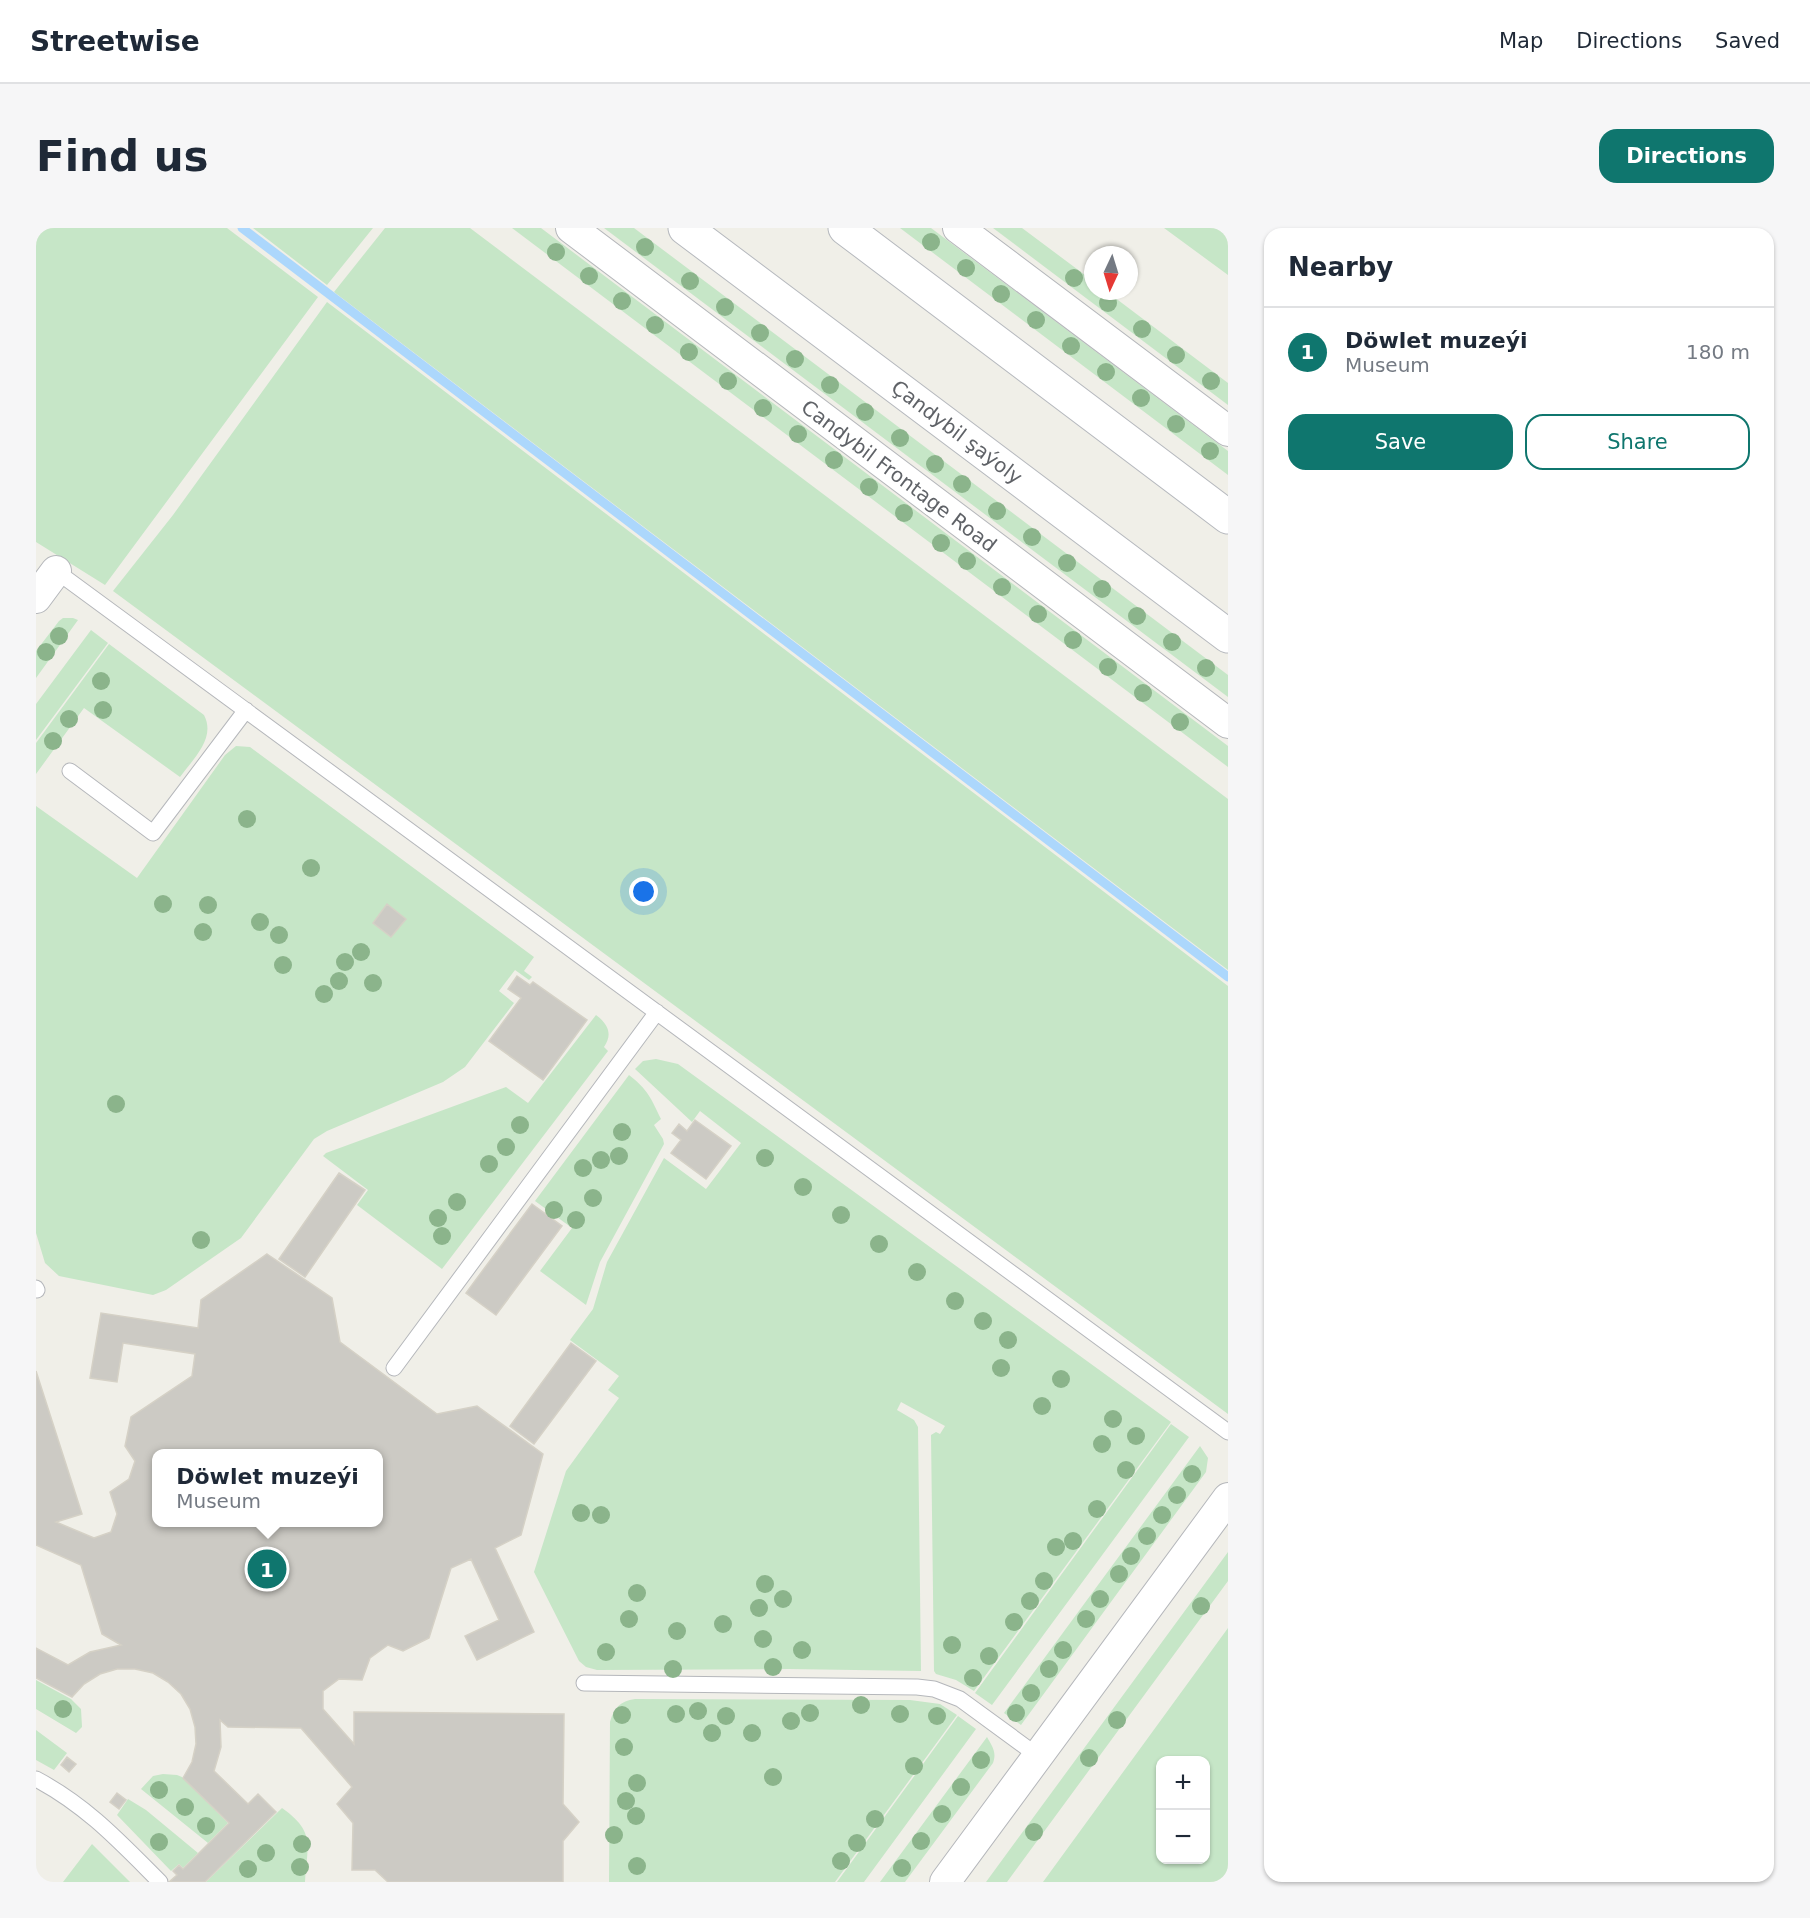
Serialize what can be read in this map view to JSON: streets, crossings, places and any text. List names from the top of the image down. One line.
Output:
{"streets":{"main road":["Çandybil şaýoly"],"street":["Candybil Frontage Road"]},"north":"bottom","page":{"header":"Streetwise","nav":["Map","Directions","Saved"],"buttons":["Directions",["Save","Share"]],"title":"Find us","heading":"Nearby","list":[{"mark":"1","name":"Döwlet muzeýi","note":"Museum","value":"180 m"}],"popup":["Döwlet muzeýi","Museum"],"pins":"1","map_buttons":["+","−"]}}
